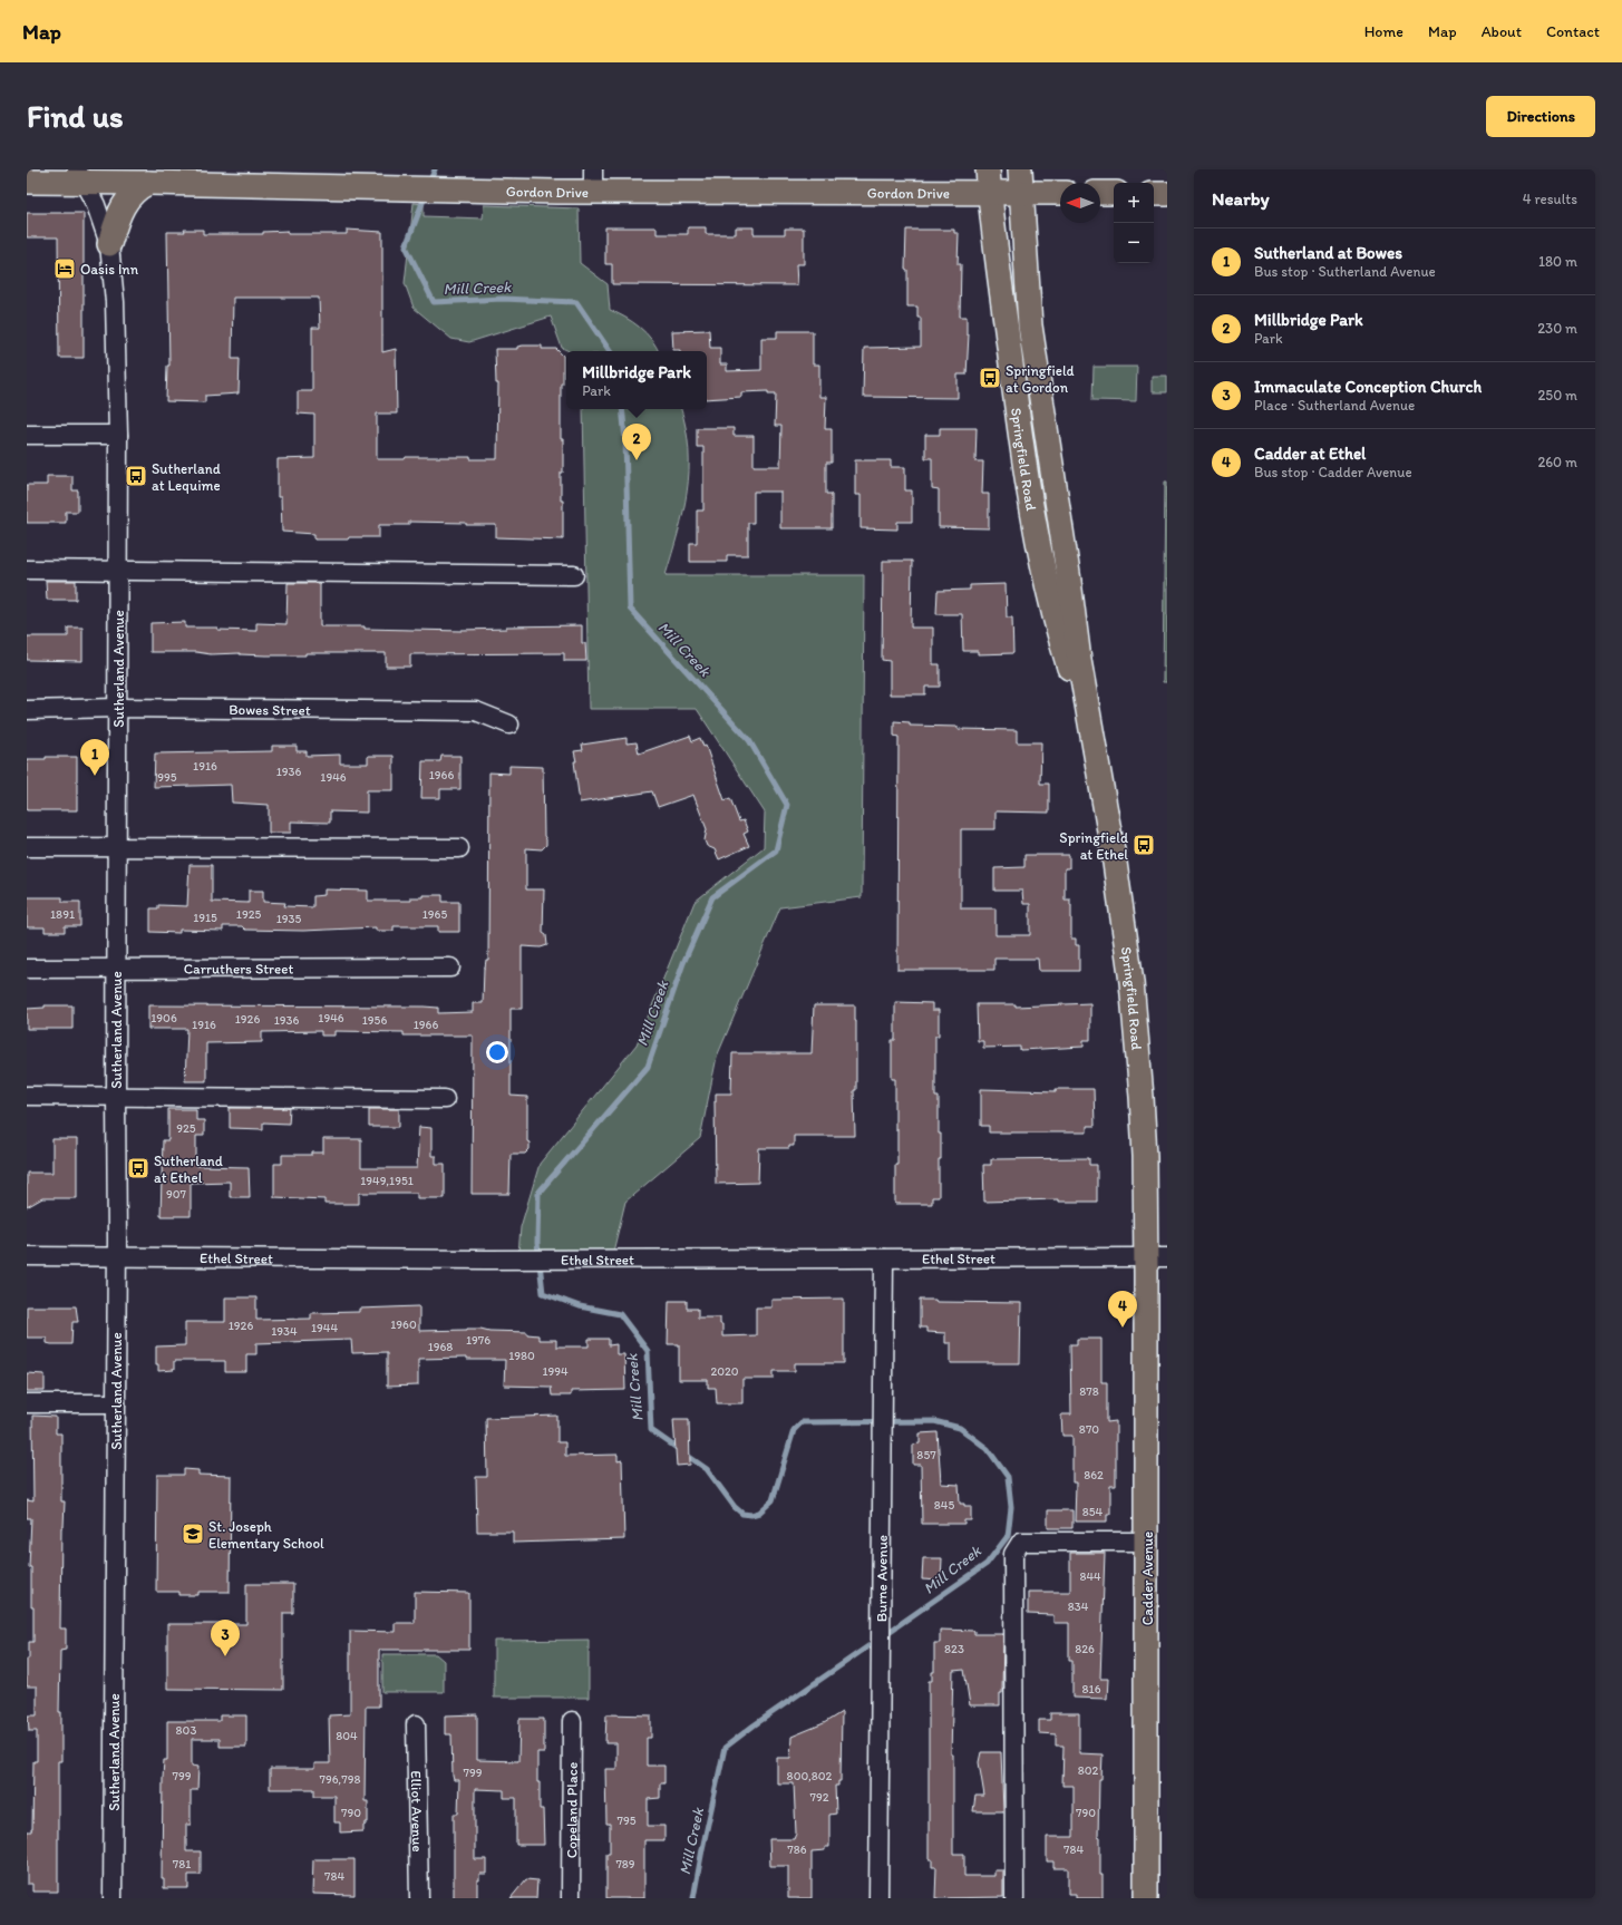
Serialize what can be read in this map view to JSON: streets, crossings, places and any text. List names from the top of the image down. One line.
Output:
{"streets":{"main road":["Gordon Drive","Springfield Road","Cadder Avenue"],"street":["Sutherland Avenue","Bowes Street","Carruthers Street","Ethel Street","Burne Avenue","Copeland Place","Elliot Avenue"]},"crossings":[["Gordon Drive","Springfield Road"],["Gordon Drive","Sutherland Avenue"],["Springfield Road","Ethel Street"],["Springfield Road","Cadder Avenue"],["Sutherland Avenue","Bowes Street"],["Sutherland Avenue","Carruthers Street"],["Sutherland Avenue","Ethel Street"],["Ethel Street","Burne Avenue"],["Ethel Street","Cadder Avenue"]],"water":["Mill Creek"],"places":{"hotel":["Oasis Inn"],"bus stop":["Springfield at Gordon","Sutherland at Lequime","Springfield at Ethel","Sutherland at Ethel"],"school or university":["St. Joseph Elementary School"]},"house_numbers":["1916","1936","1966","995","1946","1891","1925","1965","1915","1935","1906","1946","1926","1936","1956","1916","1966","925","1949,1951","907","1960","1926","1944","1934","1976","1968","1980","1994","2020","878","870","857","862","845","854","844","834","823","826","816","803","804","802","799","799","800,802","796,798","792","790","790","795","786","784","781","789","784"],"north":"left","page":{"header":"Map","nav":["Home","Map","About","Contact"],"buttons":"Directions","title":"Find us","heading":["Nearby","4 results"],"map_buttons":["+","−"],"list":[{"mark":"1","name":"Sutherland at Bowes","note":"Bus stop · Sutherland Avenue","value":"180 m"},{"mark":"2","name":"Millbridge Park","note":"Park","value":"230 m"},{"mark":"3","name":"Immaculate Conception Church","note":"Place · Sutherland Avenue","value":"250 m"},{"mark":"4","name":"Cadder at Ethel","note":"Bus stop · Cadder Avenue","value":"260 m"}],"popup":["Millbridge Park","Park"],"pins":["2","1","4","3"]}}
